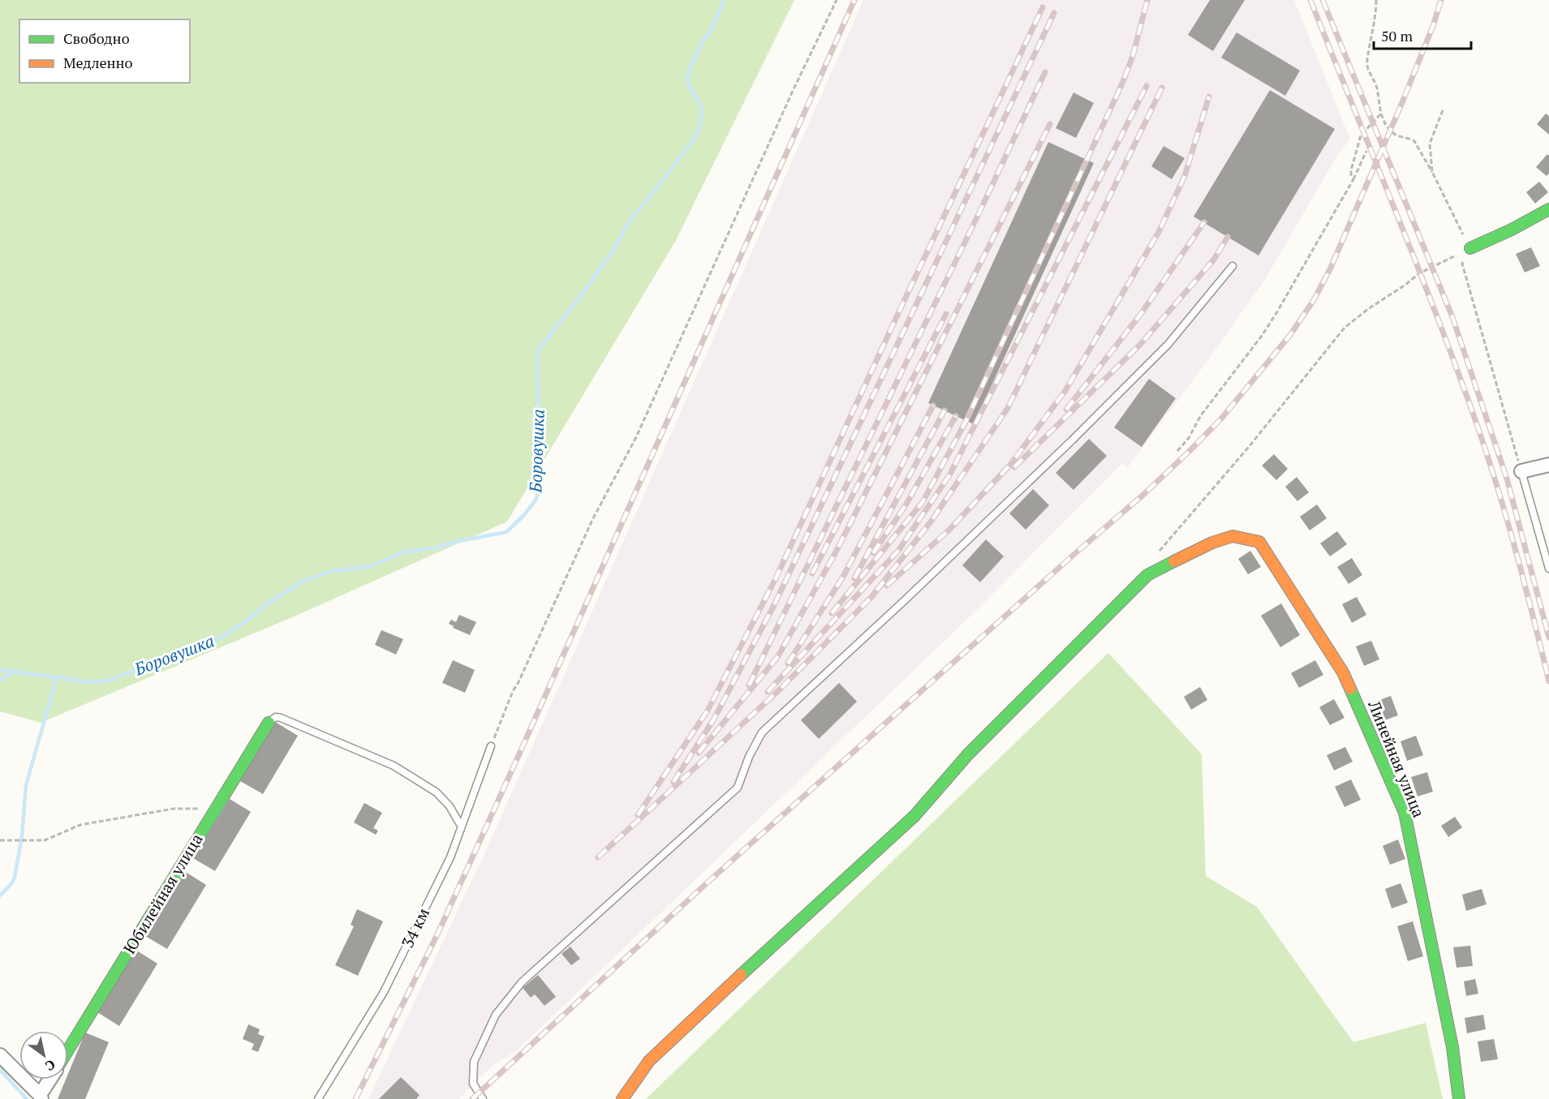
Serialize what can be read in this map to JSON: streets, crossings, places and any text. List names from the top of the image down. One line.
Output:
{"streets":{"street":["Линейная улица","Юбилейная улица"],"lane":["34 км"]},"water":["Боровушка"],"legend":["Свободно","Медленно"],"scale_bar":"50 m","north":"bottom right"}
